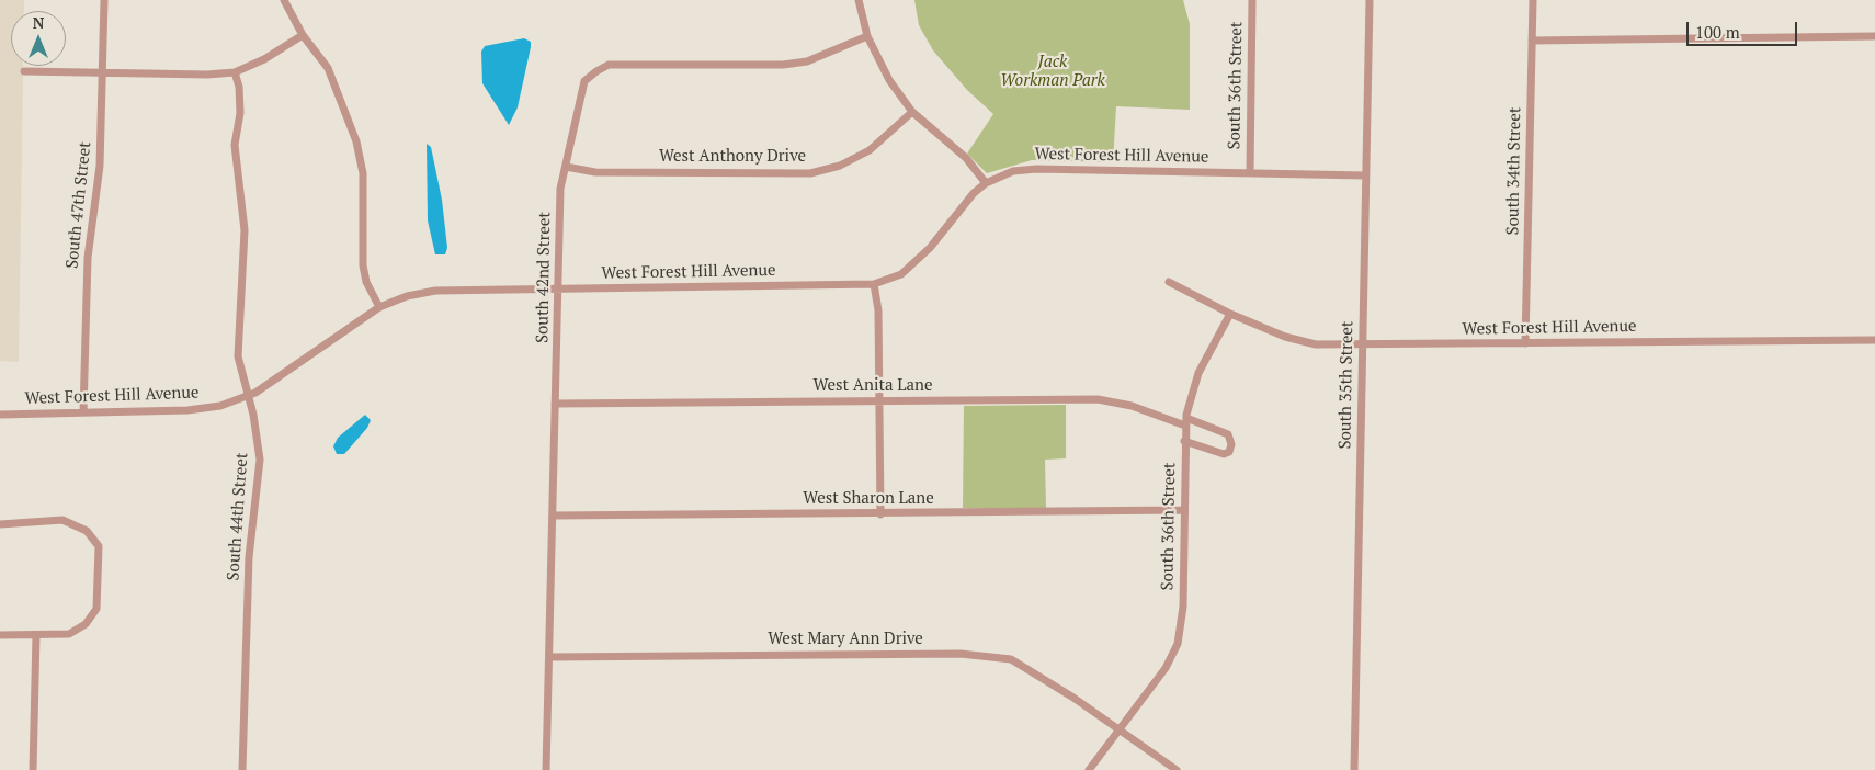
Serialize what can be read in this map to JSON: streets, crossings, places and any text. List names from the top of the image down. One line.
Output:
{"streets":{"street":["South 36th Street","West Forest Hill Avenue","West Anthony Drive","South 34th Street","South 47th Street","South 42nd Street","South 35th Street","West Anita Lane","West Sharon Lane","South 44th Street","West Mary Ann Drive"]},"crossings":[["South 36th Street","West Forest Hill Avenue"],["South 36th Street","West Anita Lane"],["South 36th Street","West Sharon Lane"],["South 36th Street","West Mary Ann Drive"],["West Forest Hill Avenue","South 34th Street"],["West Forest Hill Avenue","South 47th Street"],["West Forest Hill Avenue","South 42nd Street"],["West Forest Hill Avenue","South 35th Street"],["West Forest Hill Avenue","South 44th Street"],["West Anthony Drive","South 42nd Street"],["South 42nd Street","West Anita Lane"],["South 42nd Street","West Sharon Lane"],["South 42nd Street","West Mary Ann Drive"]],"parks":["Jack Workman Park"],"scale_bar":"100 m","north":"top"}
